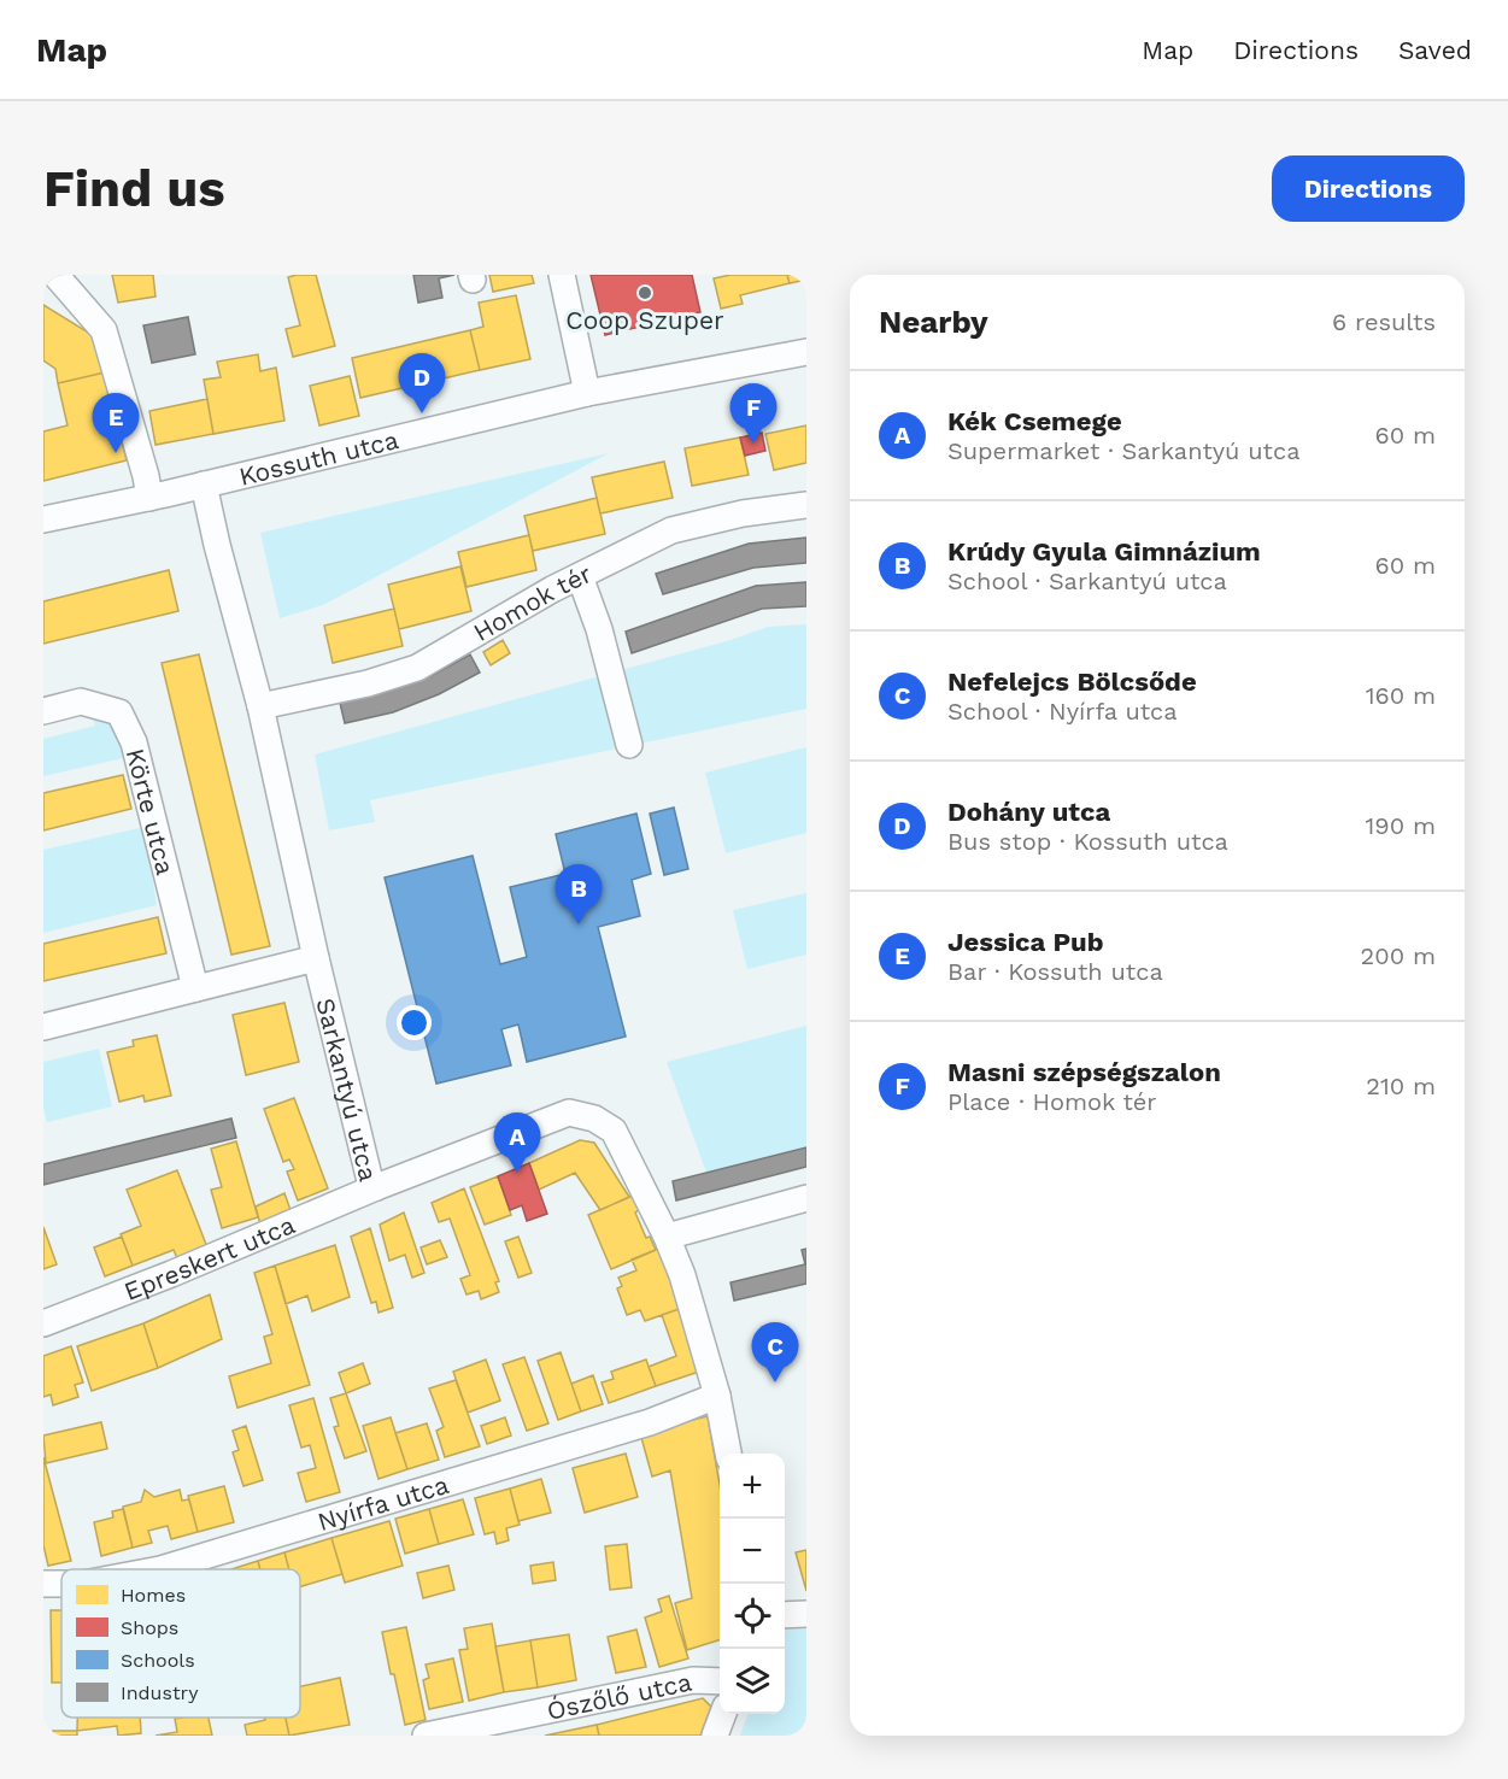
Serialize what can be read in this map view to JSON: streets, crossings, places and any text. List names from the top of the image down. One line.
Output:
{"streets":{"street":["Kossuth utca","Homok tér","Körte utca","Sarkantyú utca","Epreskert utca","Nyírfa utca","Ószőlő utca"]},"crossings":[["Kossuth utca","Sarkantyú utca"],["Homok tér","Sarkantyú utca"],["Sarkantyú utca","Epreskert utca"],["Sarkantyú utca","Nyírfa utca"]],"places":["Coop Szuper"],"legend":["Homes","Shops","Schools","Industry"],"page":{"header":"Map","nav":["Map","Directions","Saved"],"buttons":"Directions","title":"Find us","heading":["Nearby","6 results"],"pins":["D","F","E","B","A","C"],"list":[{"mark":"A","name":"Kék Csemege","note":"Supermarket · Sarkantyú utca","value":"60 m"},{"mark":"B","name":"Krúdy Gyula Gimnázium","note":"School · Sarkantyú utca","value":"60 m"},{"mark":"C","name":"Nefelejcs Bölcsőde","note":"School · Nyírfa utca","value":"160 m"},{"mark":"D","name":"Dohány utca","note":"Bus stop · Kossuth utca","value":"190 m"},{"mark":"E","name":"Jessica Pub","note":"Bar · Kossuth utca","value":"200 m"},{"mark":"F","name":"Masni szépségszalon","note":"Place · Homok tér","value":"210 m"}],"map_buttons":["+","−"]}}
